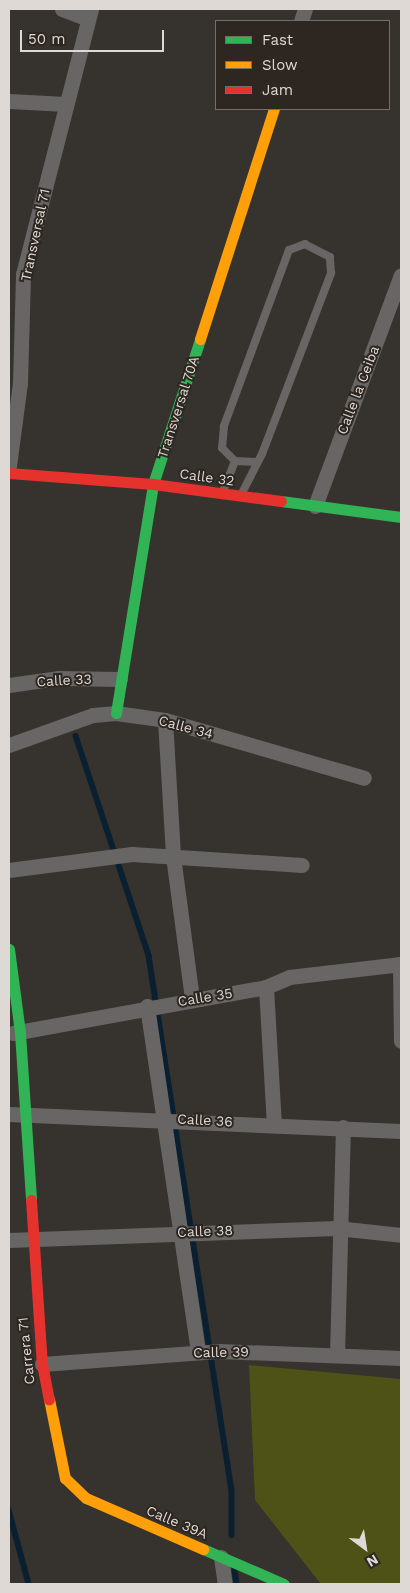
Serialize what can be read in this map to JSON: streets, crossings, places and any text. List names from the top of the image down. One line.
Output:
{"streets":{"street":["Transversal 71","Calle la Ceiba","Transversal 70A","Calle 32","Calle 33","Calle 34","Calle 35","Calle 36","Calle 38","Carrera 71","Calle 39","Calle 39A"]},"crossings":[["Calle la Ceiba","Calle 32"],["Transversal 70A","Calle 32"],["Transversal 70A","Calle 33"],["Transversal 70A","Calle 34"],["Calle 35","Carrera 71"],["Calle 36","Carrera 71"],["Calle 38","Carrera 71"],["Carrera 71","Calle 39"],["Carrera 71","Calle 39A"]],"legend":["Fast","Slow","Jam"],"scale_bar":"50 m","north":"bottom right"}
